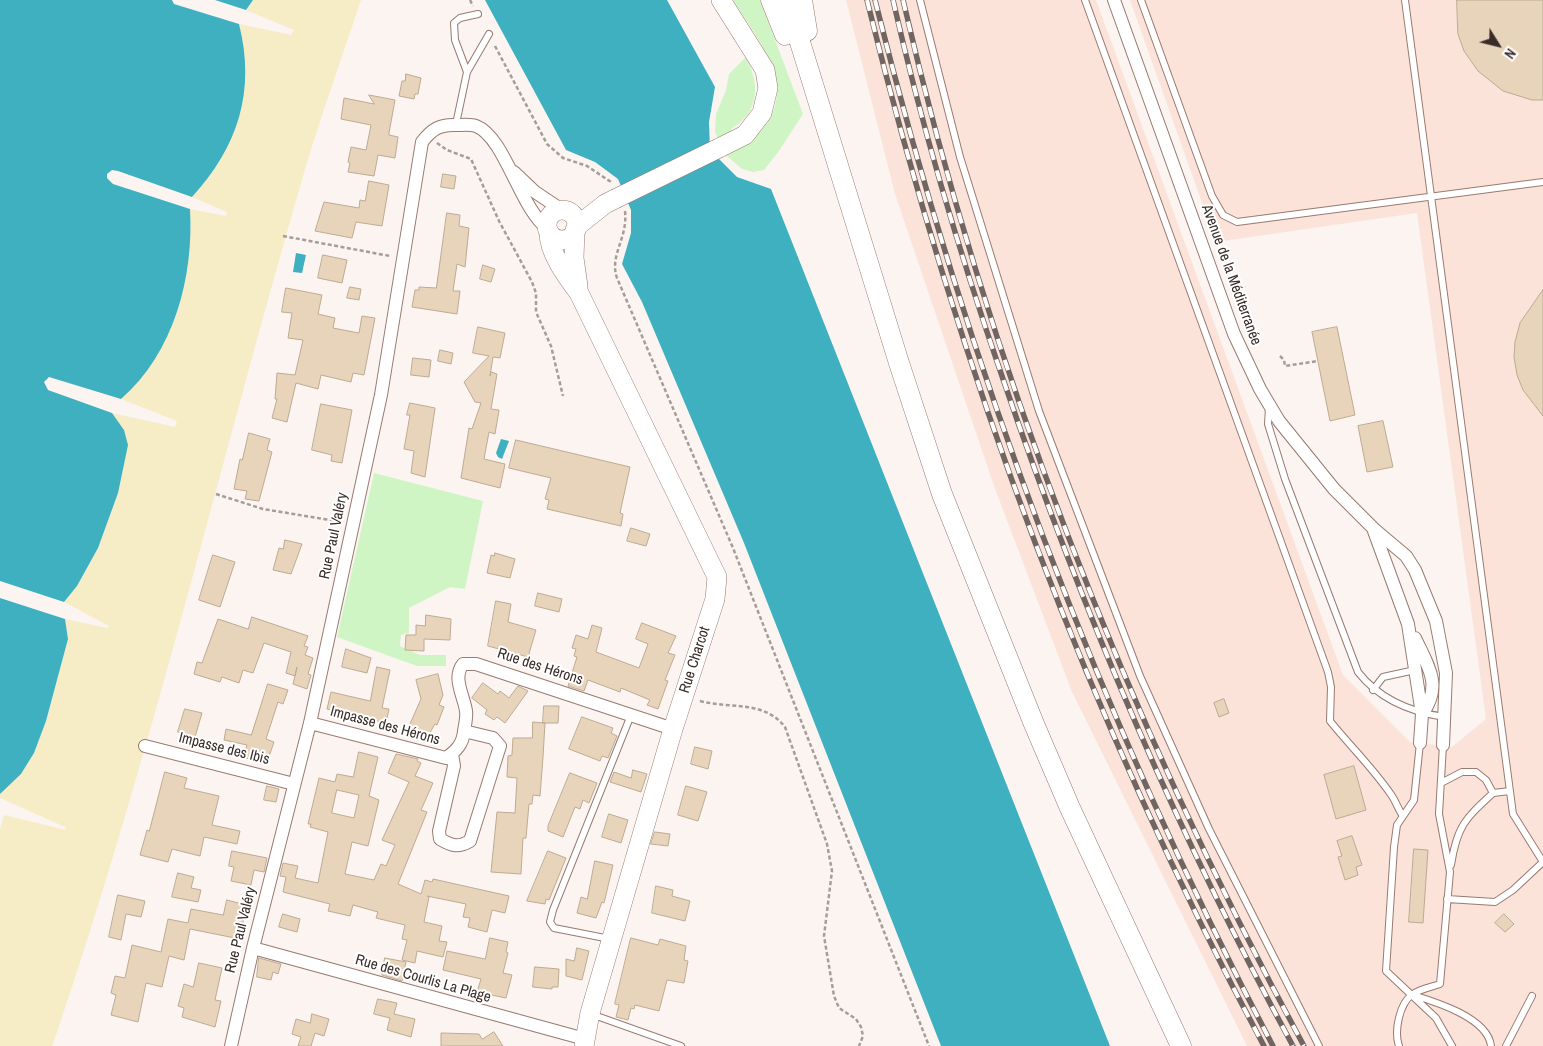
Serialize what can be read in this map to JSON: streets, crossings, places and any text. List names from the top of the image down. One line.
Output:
{"streets":{"street":["Avenue de la Méditerranée","Rue Paul Valéry","Rue Charcot","Rue des Hérons","Impasse des Hérons","Impasse des Ibis","Rue des Courlis La Plage"]},"crossings":[["Rue Paul Valéry","Impasse des Hérons"],["Rue Paul Valéry","Impasse des Ibis"],["Rue Paul Valéry","Rue des Courlis La Plage"],["Rue Charcot","Rue des Hérons"],["Rue Charcot","Rue des Courlis La Plage"],["Rue des Hérons","Impasse des Hérons"]],"north":"bottom right"}
